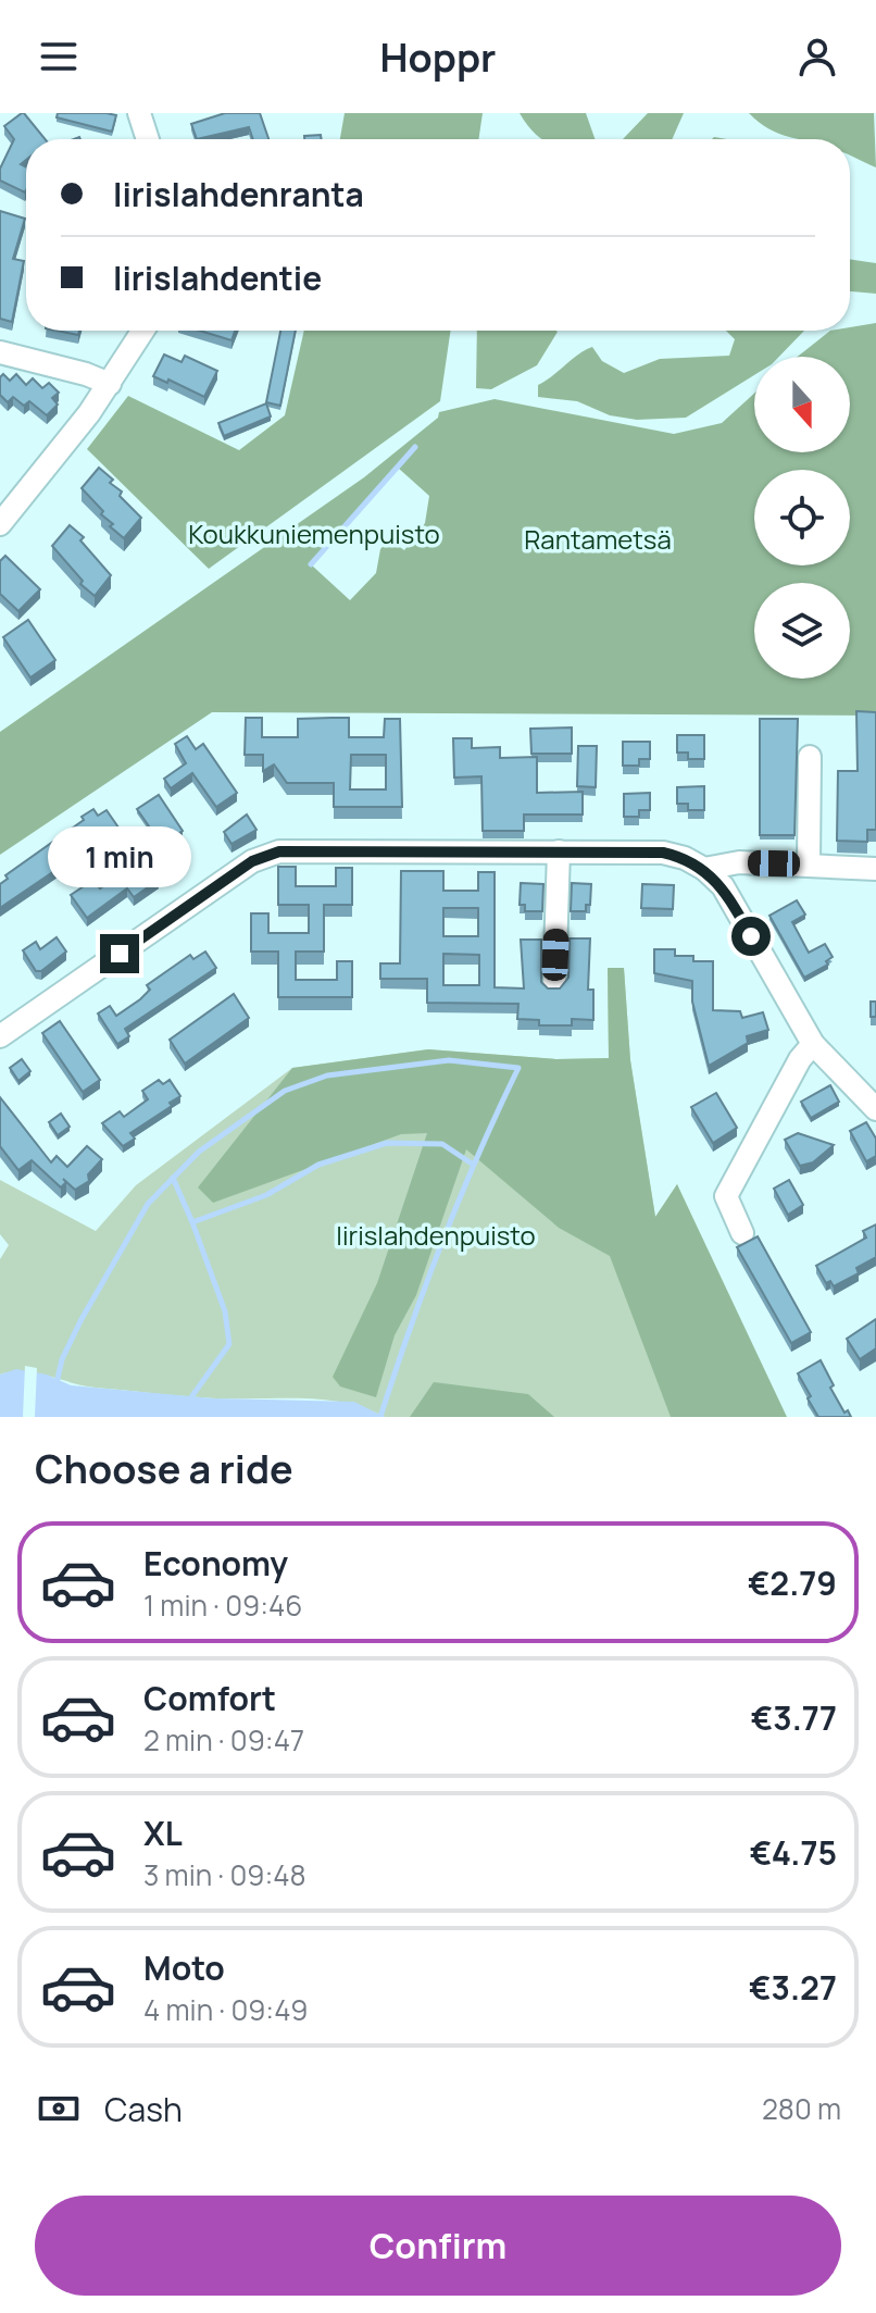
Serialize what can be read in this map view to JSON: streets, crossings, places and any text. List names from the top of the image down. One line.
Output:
{"parks":["Koukkuniemenpuisto","Rantametsä","Iirislahdenpuisto"],"north":"bottom","page":{"header":"Hoppr","banner":["Iirislahdenranta","Iirislahdentie"],"bubble":"1 min","heading":"Choose a ride","list":[{"name":"Economy","note":"1 min · 09:46","value":"€2.79"},{"name":"Comfort","note":"2 min · 09:47","value":"€3.77"},{"name":"XL","note":"3 min · 09:48","value":"€4.75"},{"name":"Moto","note":"4 min · 09:49","value":"€3.27"}],"pay":["Cash","280 m"],"buttons":"Confirm"}}
